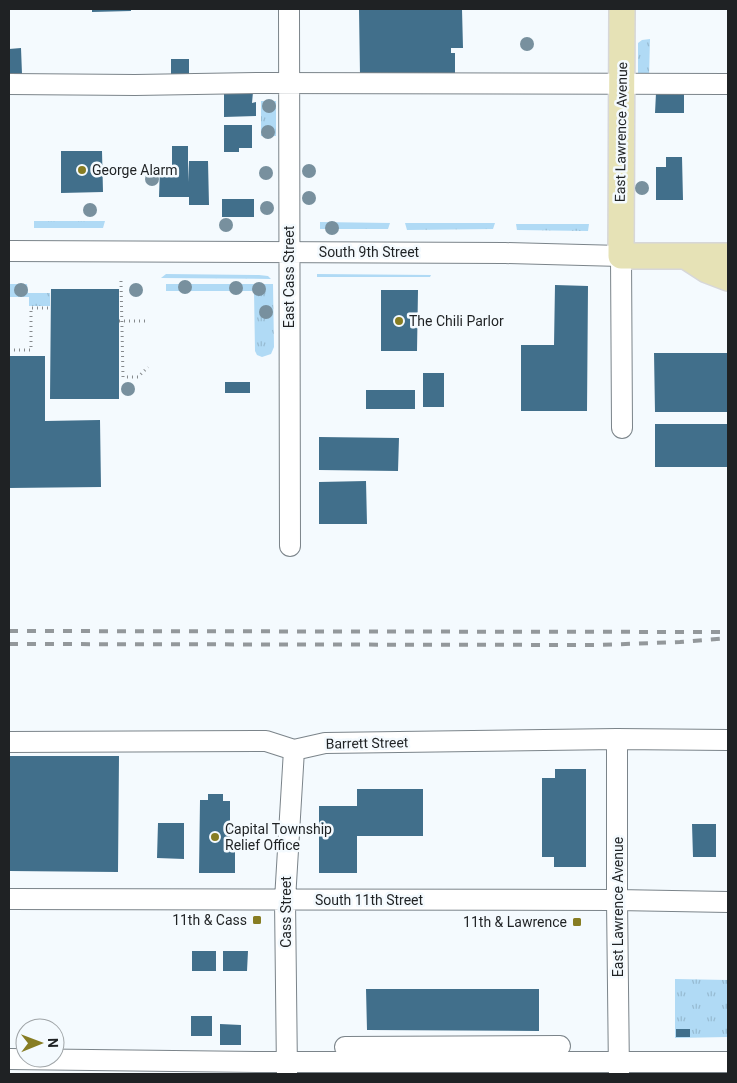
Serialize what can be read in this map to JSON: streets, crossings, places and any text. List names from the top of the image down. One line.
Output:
{"streets":{"main road":["East Lawrence Avenue","South 9th Street"],"street":["East Cass Street","Barrett Street","South 11th Street","Cass Street"]},"crossings":[["East Lawrence Avenue","South 9th Street"],["East Lawrence Avenue","Barrett Street"],["East Lawrence Avenue","South 11th Street"],["South 9th Street","East Cass Street"],["Barrett Street","Cass Street"],["South 11th Street","Cass Street"]],"places":{"other":["George Alarm","The Chili Parlor","Capital Township Relief Office"],"transit":["11th & Cass","11th & Lawrence"]},"north":"right"}
